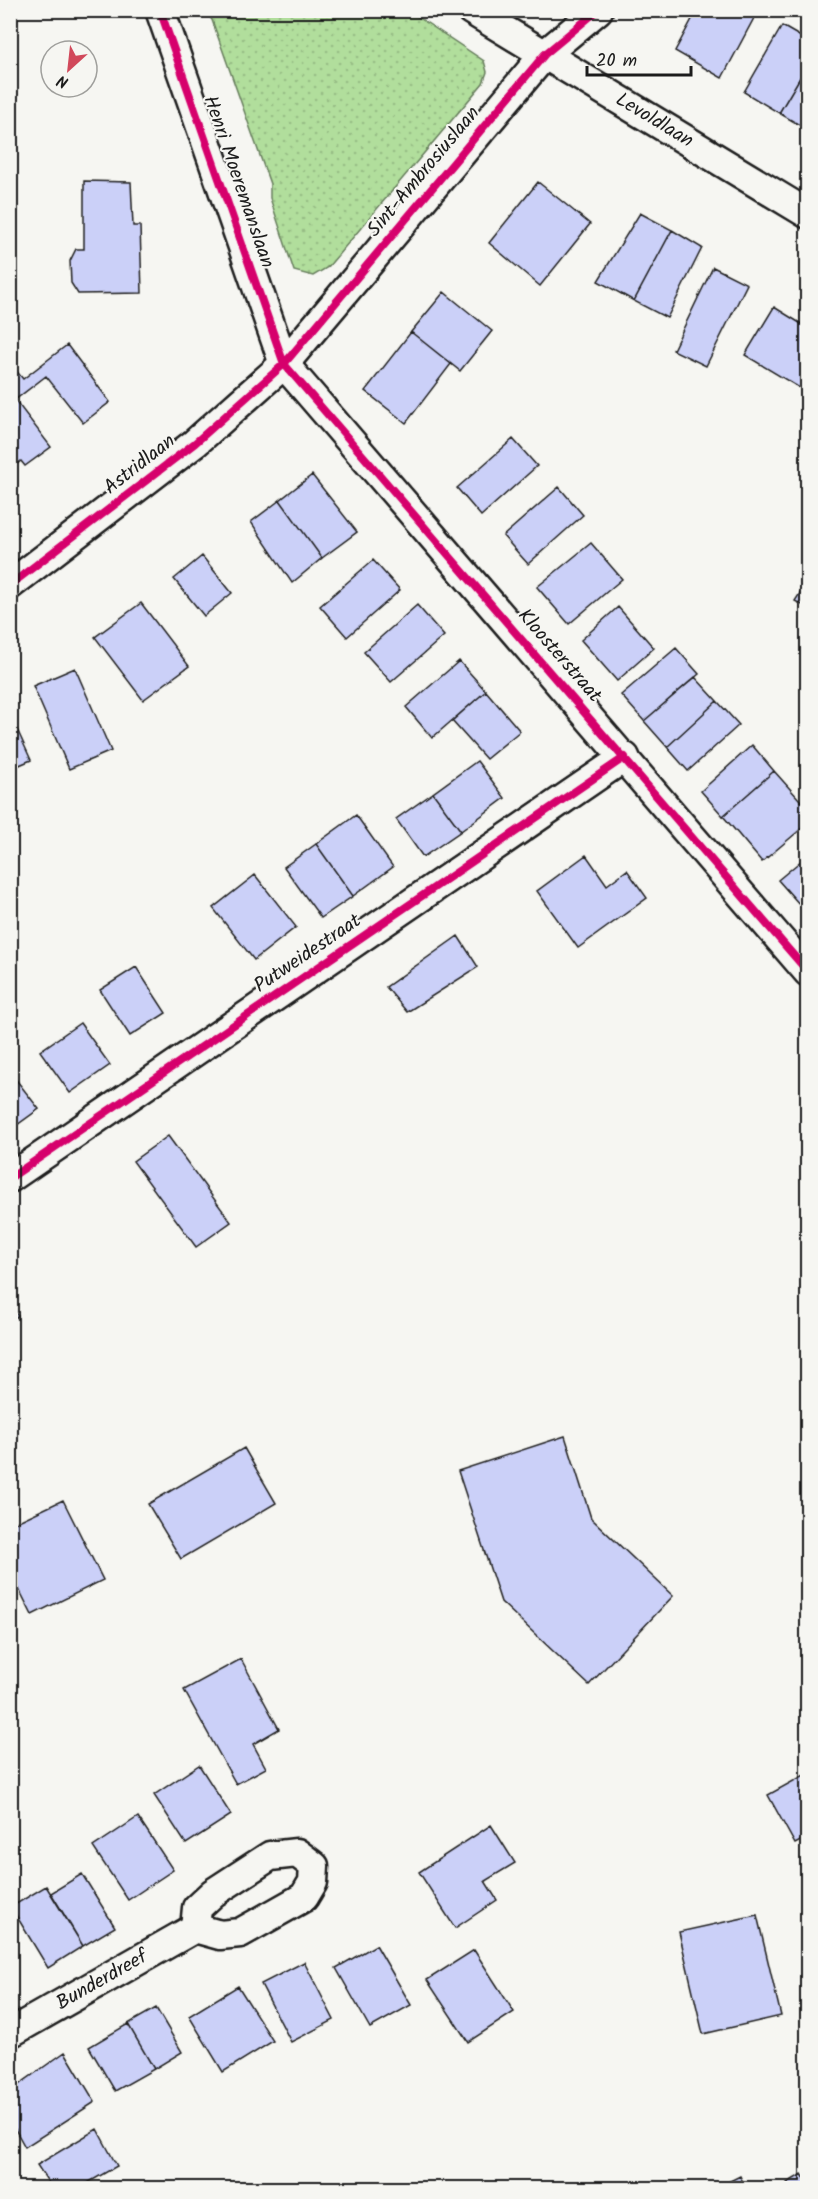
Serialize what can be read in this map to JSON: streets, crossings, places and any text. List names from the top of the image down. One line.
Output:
{"streets":{"street":["Levoldlaan","Sint-Ambrosiuslaan","Henri Moeremanslaan","Astridlaan","Kloosterstraat","Putweidestraat","Bunderdreef"]},"crossings":[["Levoldlaan","Sint-Ambrosiuslaan"],["Sint-Ambrosiuslaan","Henri Moeremanslaan"],["Sint-Ambrosiuslaan","Astridlaan"],["Sint-Ambrosiuslaan","Kloosterstraat"],["Henri Moeremanslaan","Astridlaan"],["Henri Moeremanslaan","Kloosterstraat"],["Astridlaan","Kloosterstraat"],["Kloosterstraat","Putweidestraat"]],"scale_bar":"20 m","north":"bottom left"}
